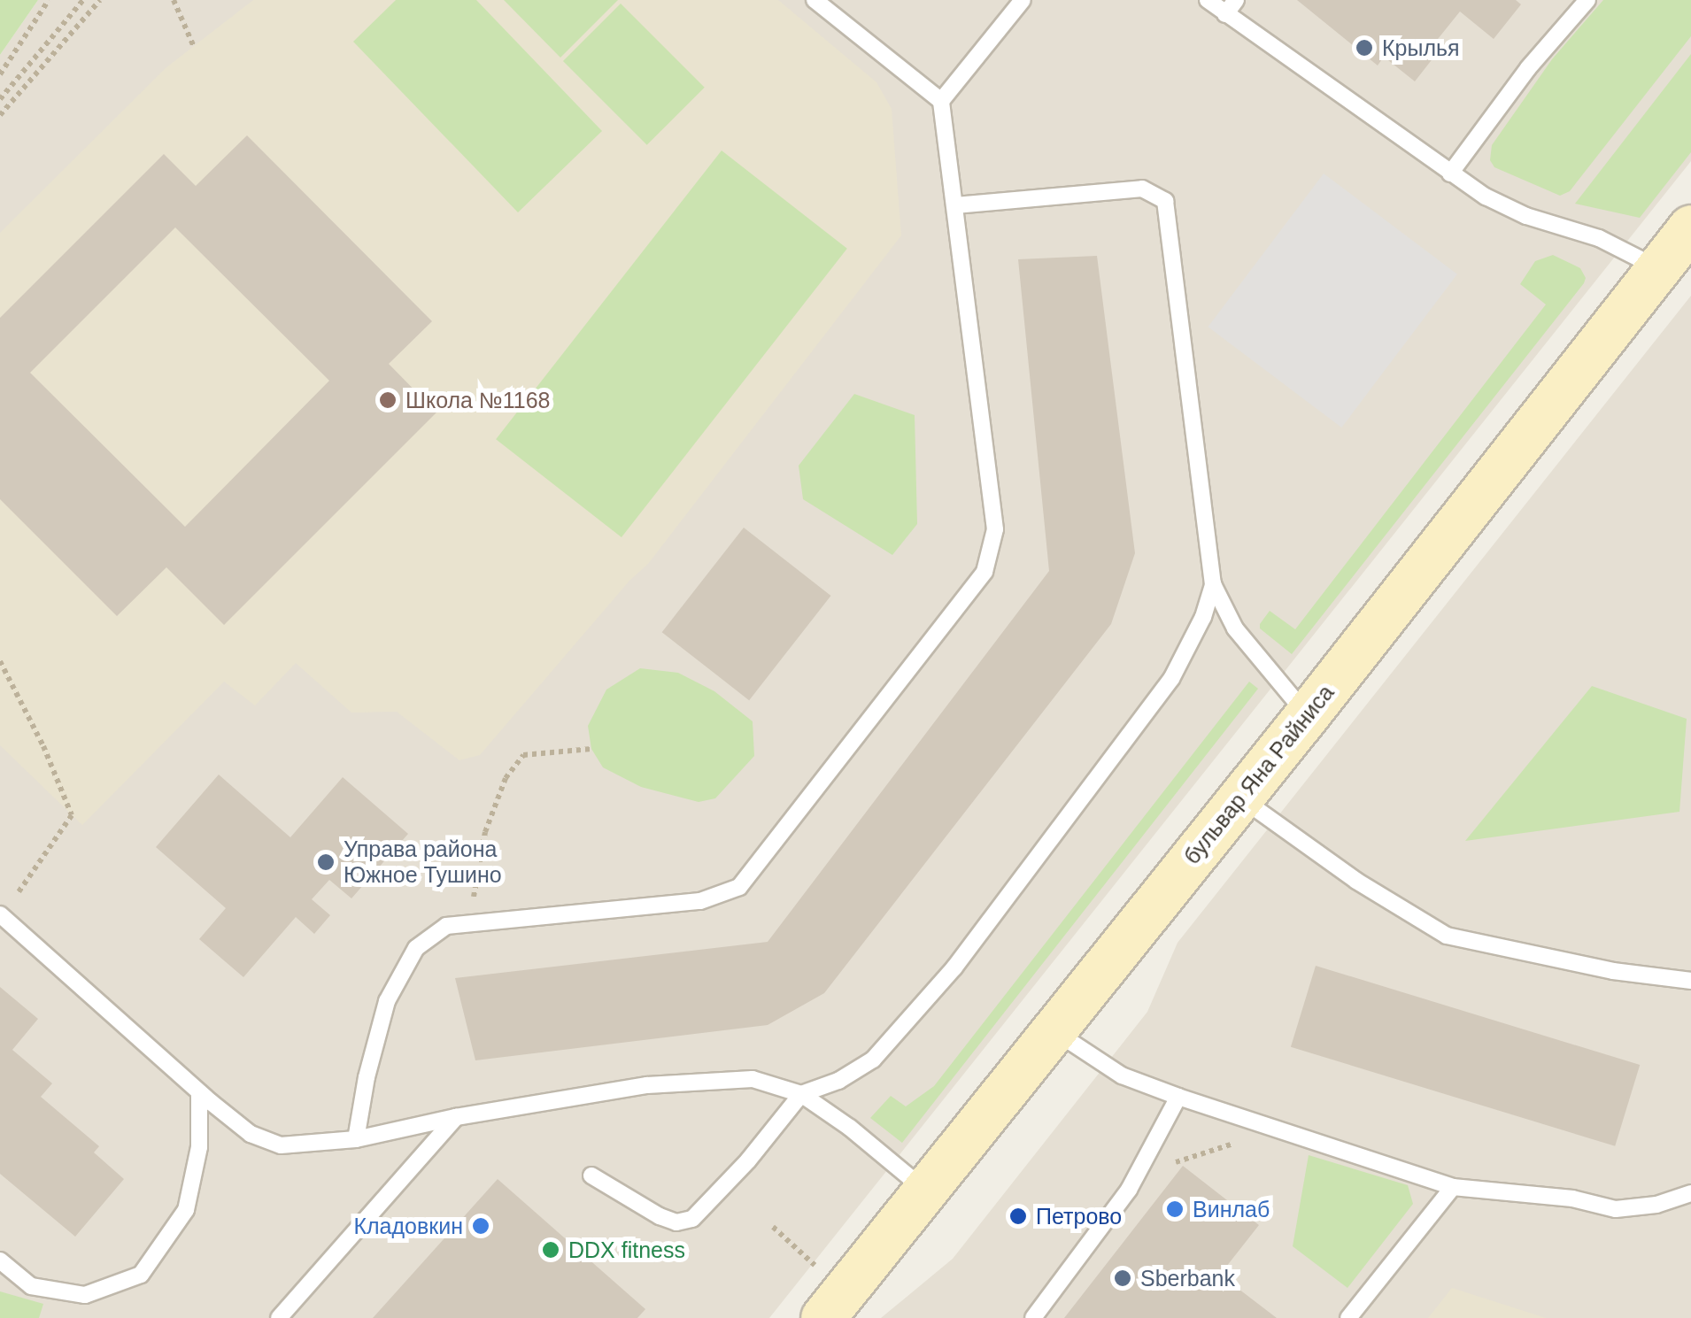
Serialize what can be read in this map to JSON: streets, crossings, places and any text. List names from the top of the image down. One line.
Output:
{"streets":{"main road":["бульвар Яна Райниса"]},"places":["Крылья","Школа №1168","Управа района Южное Тушино","Винлаб","Петрово","Кладовкин","DDX fitness","Sberbank"]}
